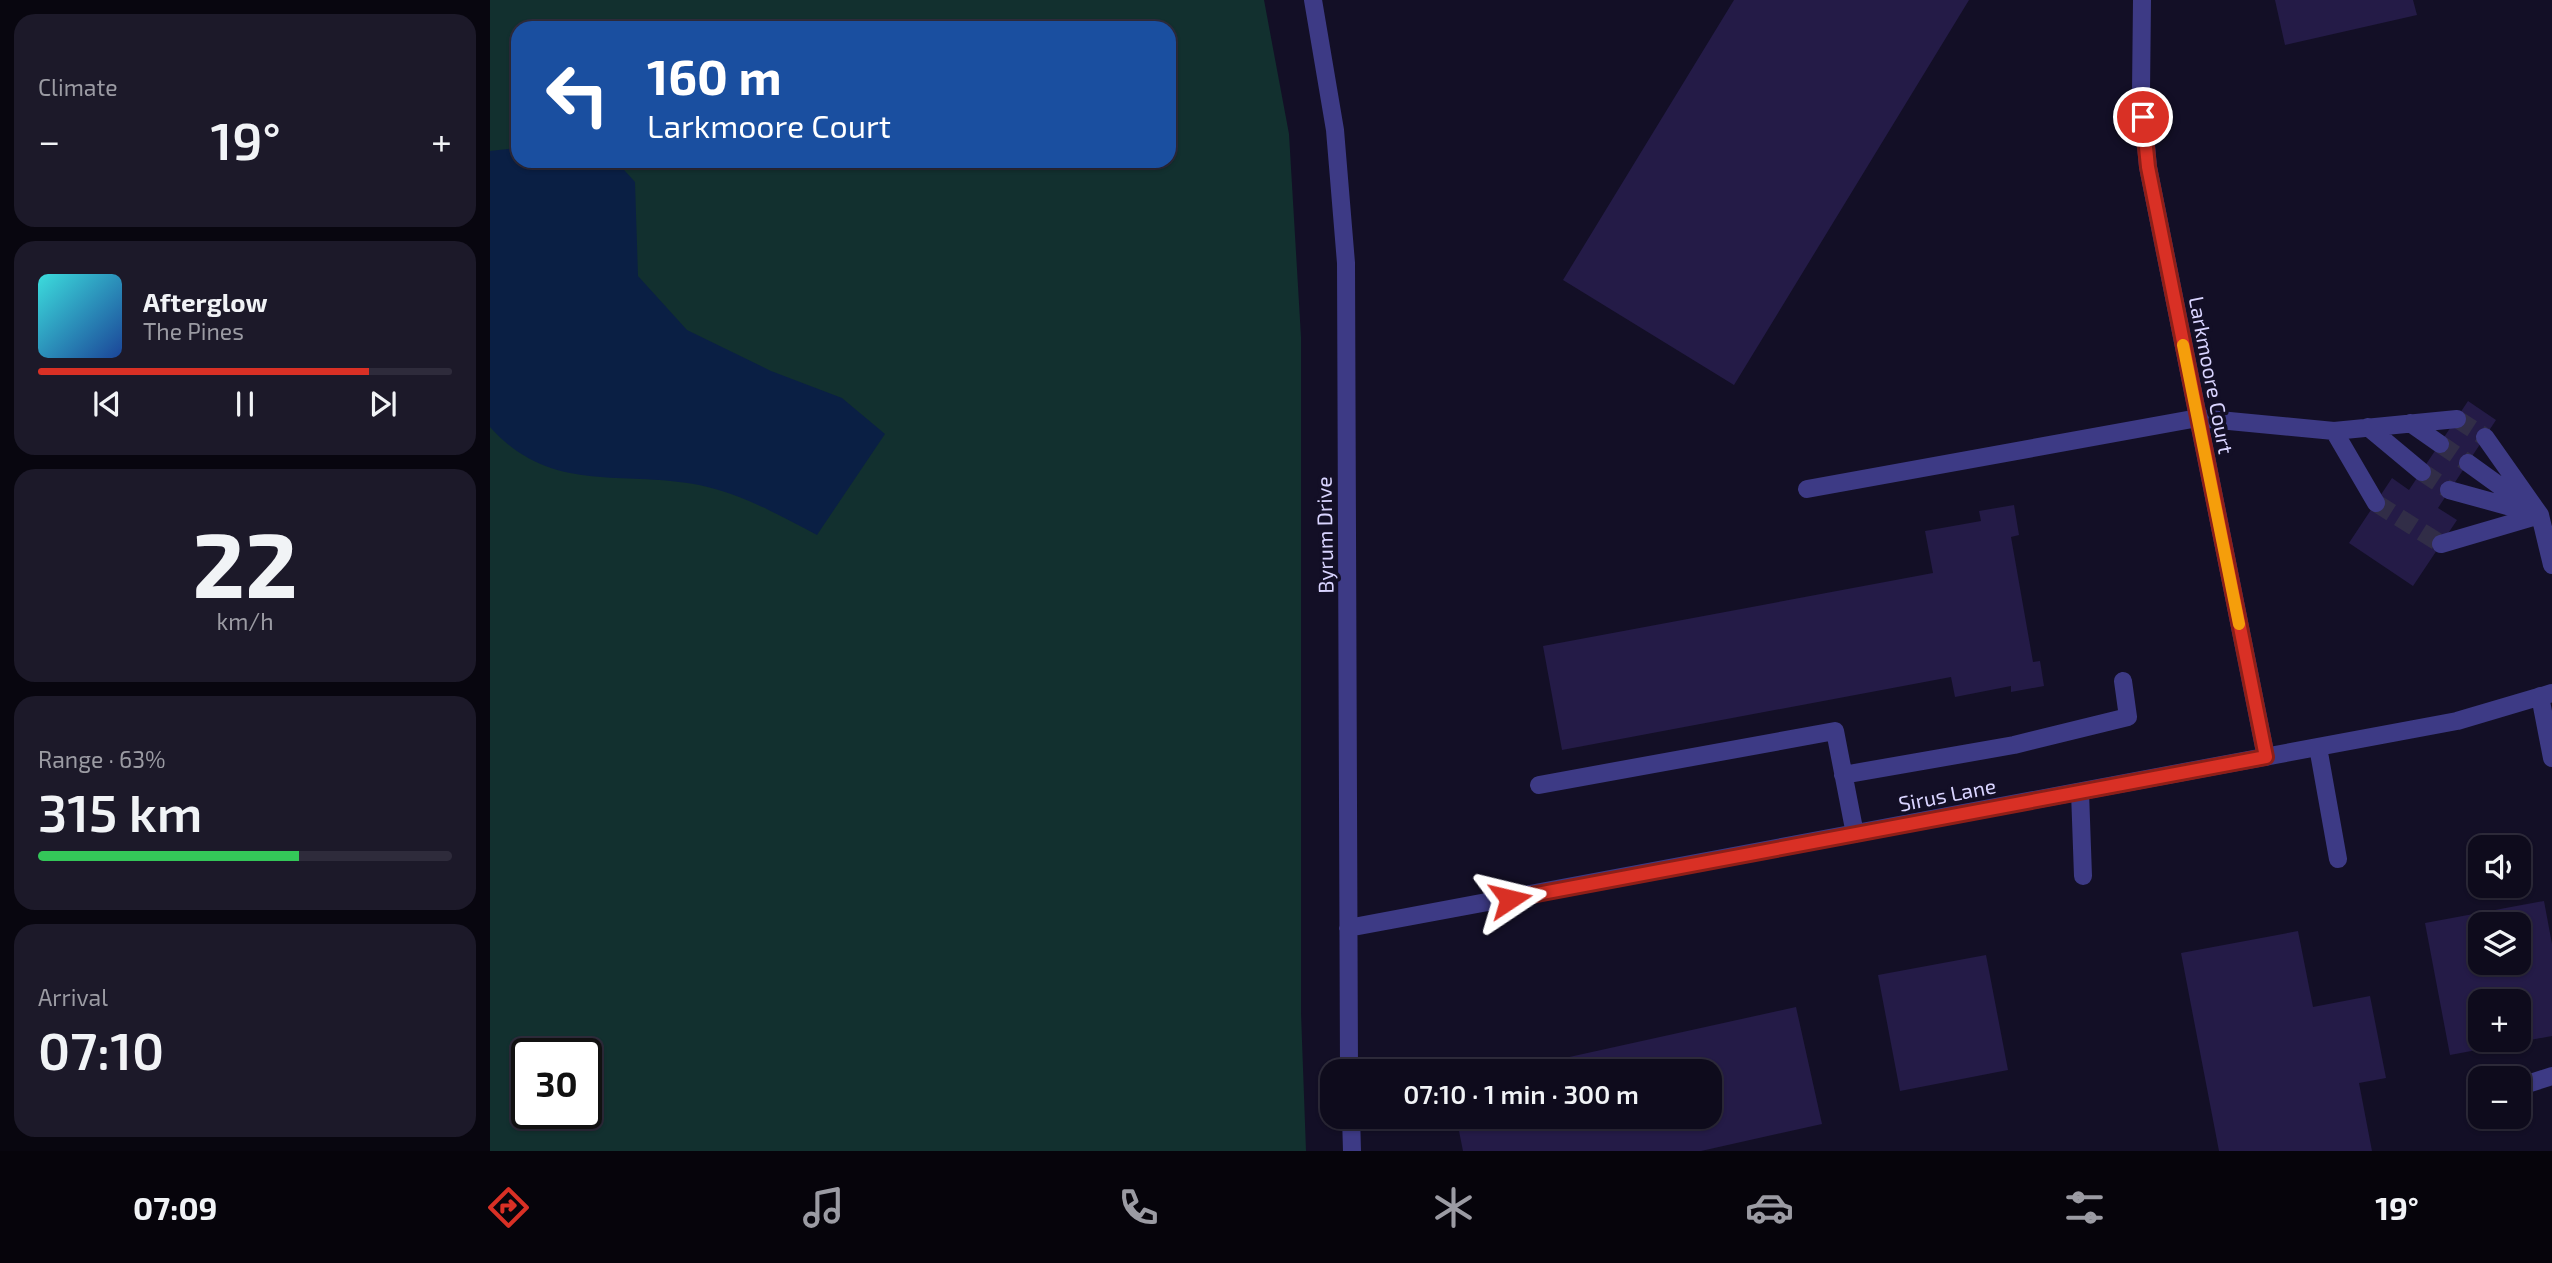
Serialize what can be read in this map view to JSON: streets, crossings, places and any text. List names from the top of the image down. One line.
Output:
{"streets":{"street":["Larkmoore Court","Byrum Drive","Sirus Lane"]},"crossings":[["Larkmoore Court","Sirus Lane"],["Byrum Drive","Sirus Lane"]],"page":{"tile":["Climate",["22","km/h"],["Range · 63%","315 km"],["Arrival","07:10"]],"turn":["160 m","Larkmoore Court"],"heat":["−","19°","+"],"song":["Afterglow","The Pines"],"map_buttons":["+","−"],"limit":"30","trip":"07:10 · 1 min · 300 m","tabs":["07:09","19°"]}}
